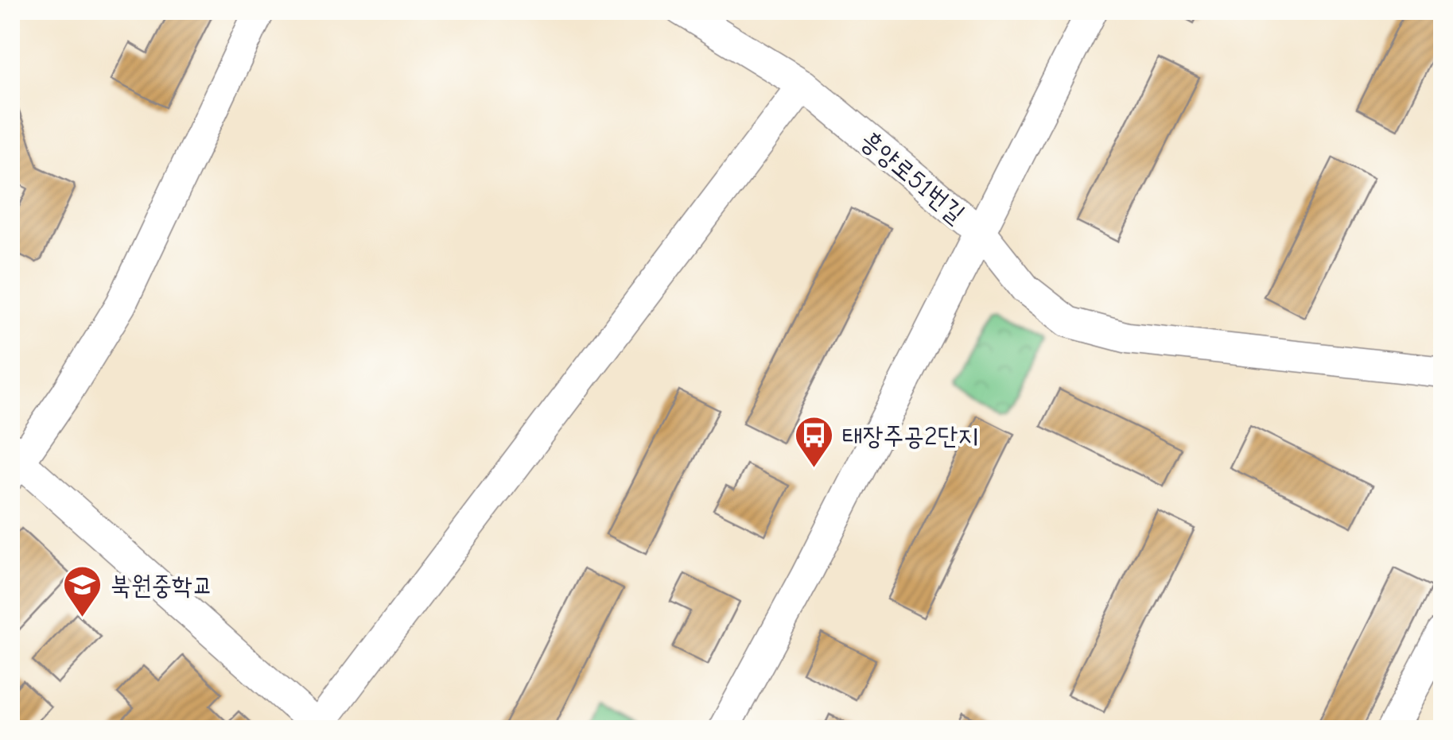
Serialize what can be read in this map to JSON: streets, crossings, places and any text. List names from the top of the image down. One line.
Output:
{"streets":{"street":["흥양로51번길"]},"places":{"bus stop":["태장주공2단지"],"school or university":["북원중학교"]}}
